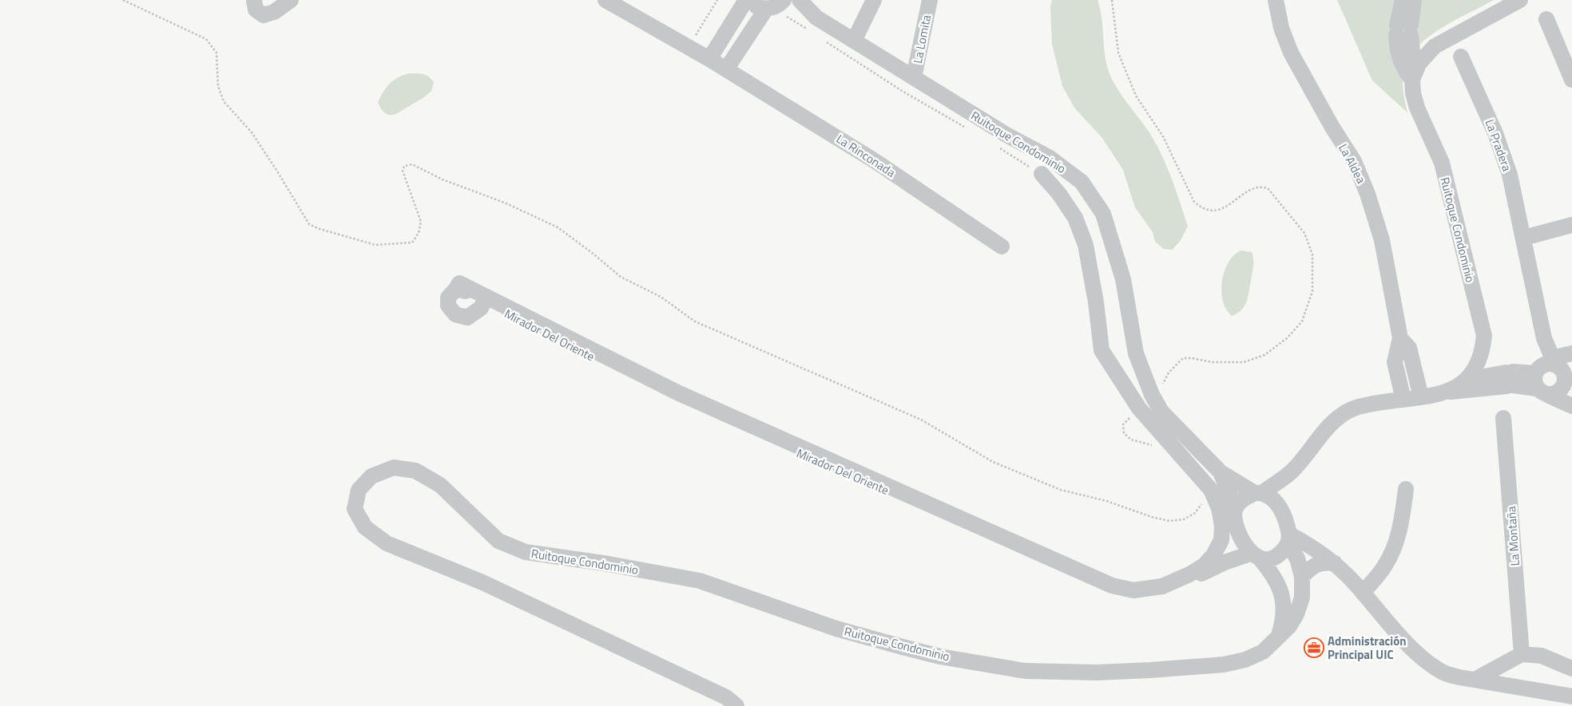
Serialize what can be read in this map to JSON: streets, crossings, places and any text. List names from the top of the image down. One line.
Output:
{"streets":{"street":["La Lomita","Ruitoque Condominio","La Pradera","La Rinconada","La Aldea","Mirador Del Oriente","La Montaña"]},"crossings":[["La Lomita","Ruitoque Condominio"],["Ruitoque Condominio","La Pradera"],["Ruitoque Condominio","La Aldea"],["Ruitoque Condominio","Mirador Del Oriente"]],"places":{"office":["Administración Principal UIC"]}}
